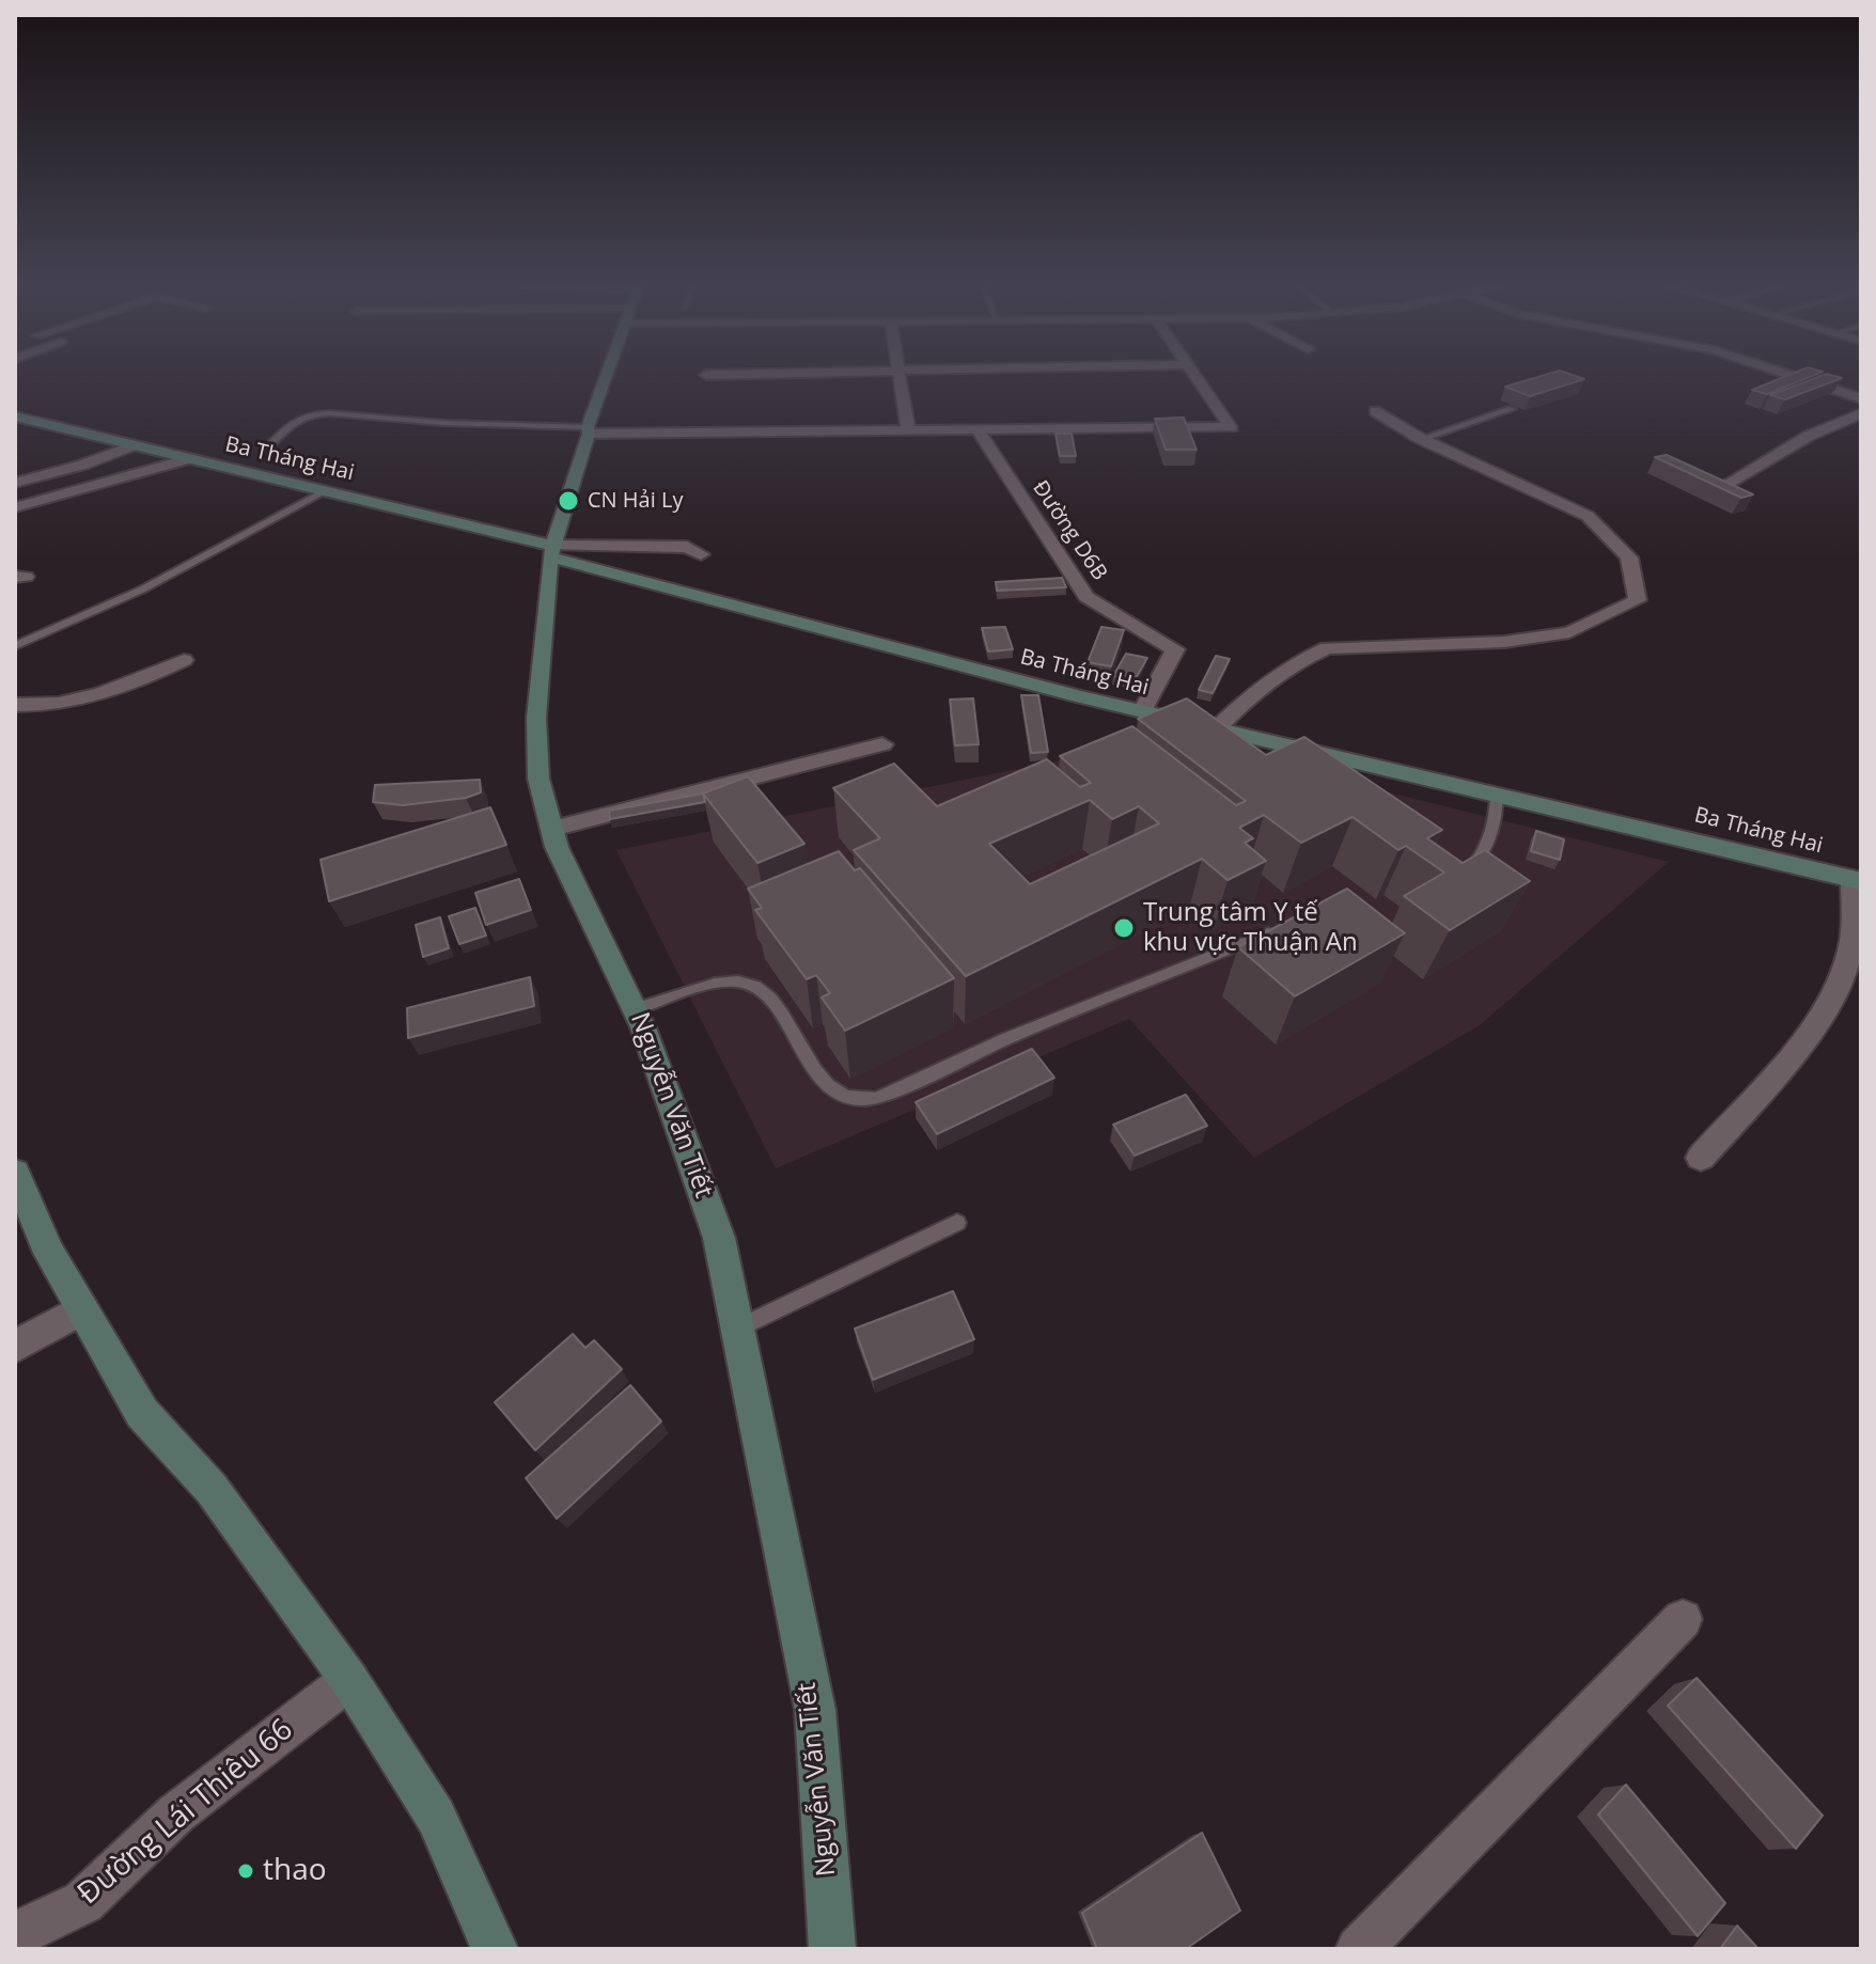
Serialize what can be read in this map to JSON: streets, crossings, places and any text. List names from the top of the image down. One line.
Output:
{"streets":{"street":["Ba Tháng Hai","Đường D6B","Nguyễn Văn Tiết","Đường Lái Thiêu 66"]},"crossings":[["Ba Tháng Hai","Đường D6B"],["Ba Tháng Hai","Nguyễn Văn Tiết"]],"places":["CN Hải Ly","Trung tâm Y tế khu vực Thuận An","thao"]}
